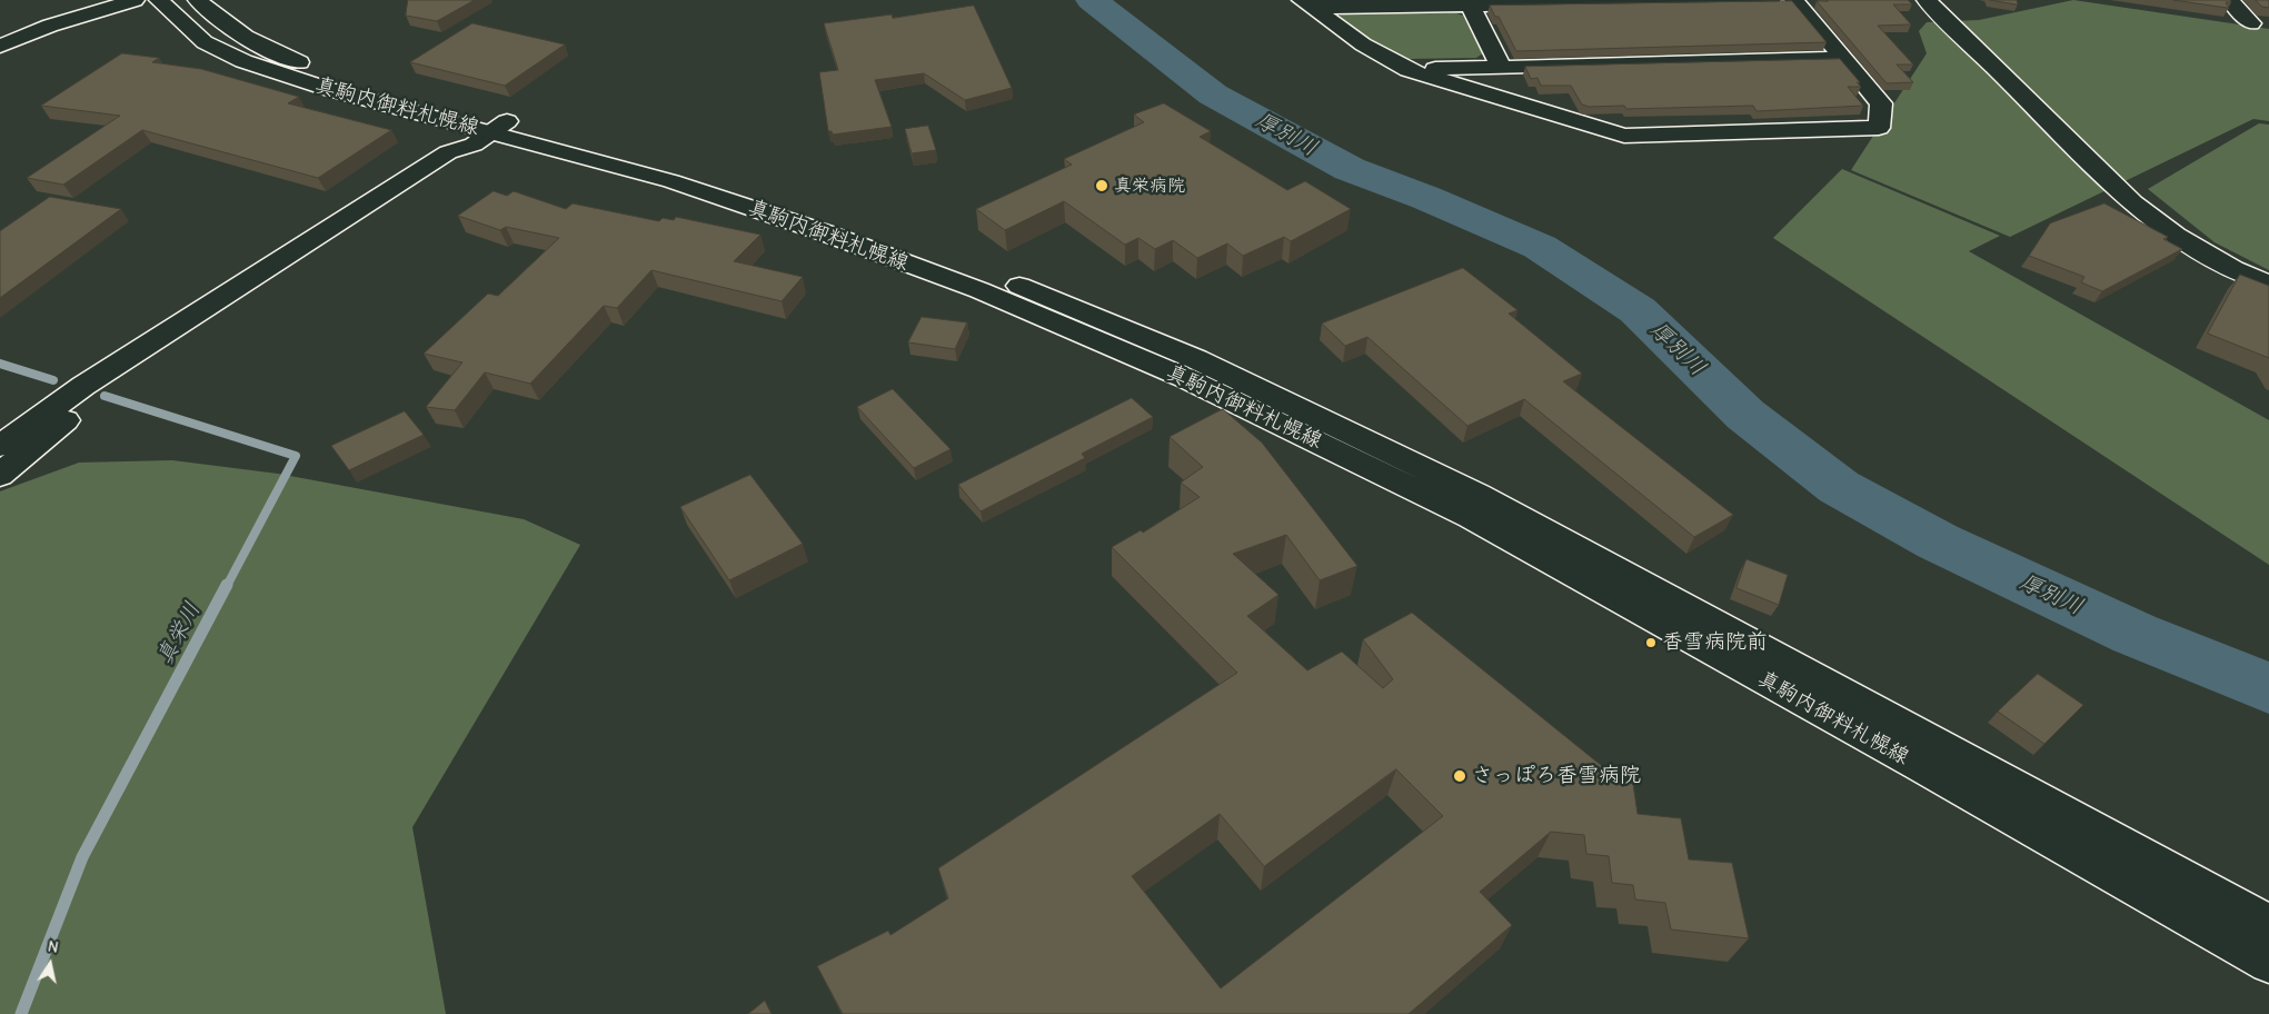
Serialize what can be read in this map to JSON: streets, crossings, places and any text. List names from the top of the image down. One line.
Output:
{"streets":{"main road":["真駒内御料札幌線"]},"water":["厚別川","真栄川"],"places":["真栄病院","香雪病院前","さっぽろ香雪病院"],"north":"top"}
